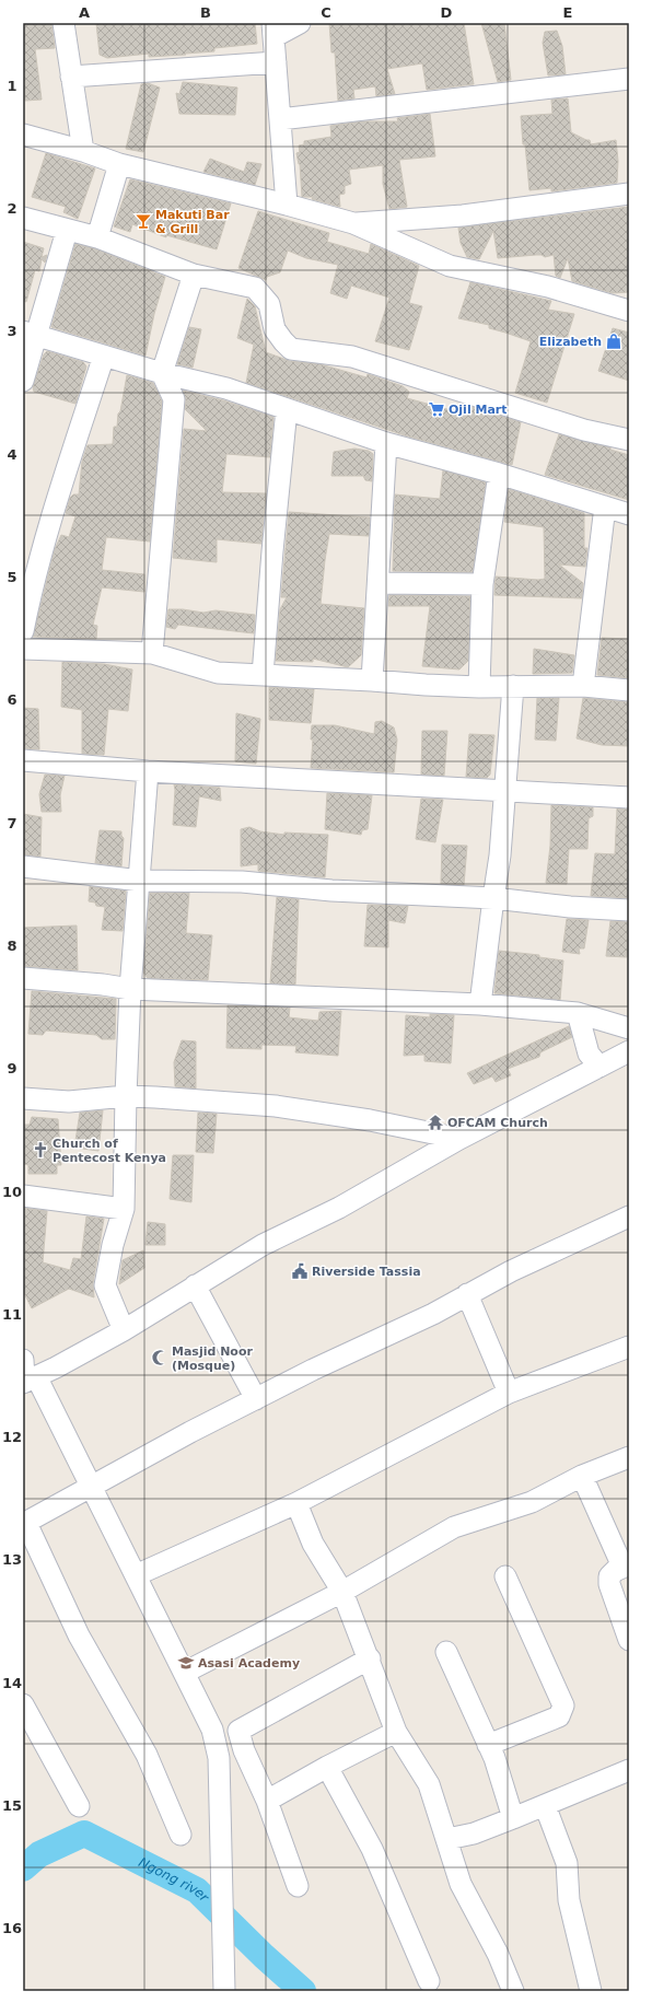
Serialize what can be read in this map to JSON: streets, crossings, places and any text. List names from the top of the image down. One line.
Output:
{"water":["Ngong river"],"places":{"bar":["Makuti Bar & Grill"],"shop":["Elizabeth"],"supermarket":["Ojil Mart"],"temple":["OFCAM Church"],"church":["Church of Pentecost Kenya"],"public building":["Riverside Tassia"],"mosque":["Masjid Noor (Mosque)"],"school or university":["Asasi Academy"]},"grid":{"columns":["A","B","C","D","E"],"rows":["1","2","3","4","5","6","7","8","9","10","11","12","13","14","15","16"]}}
